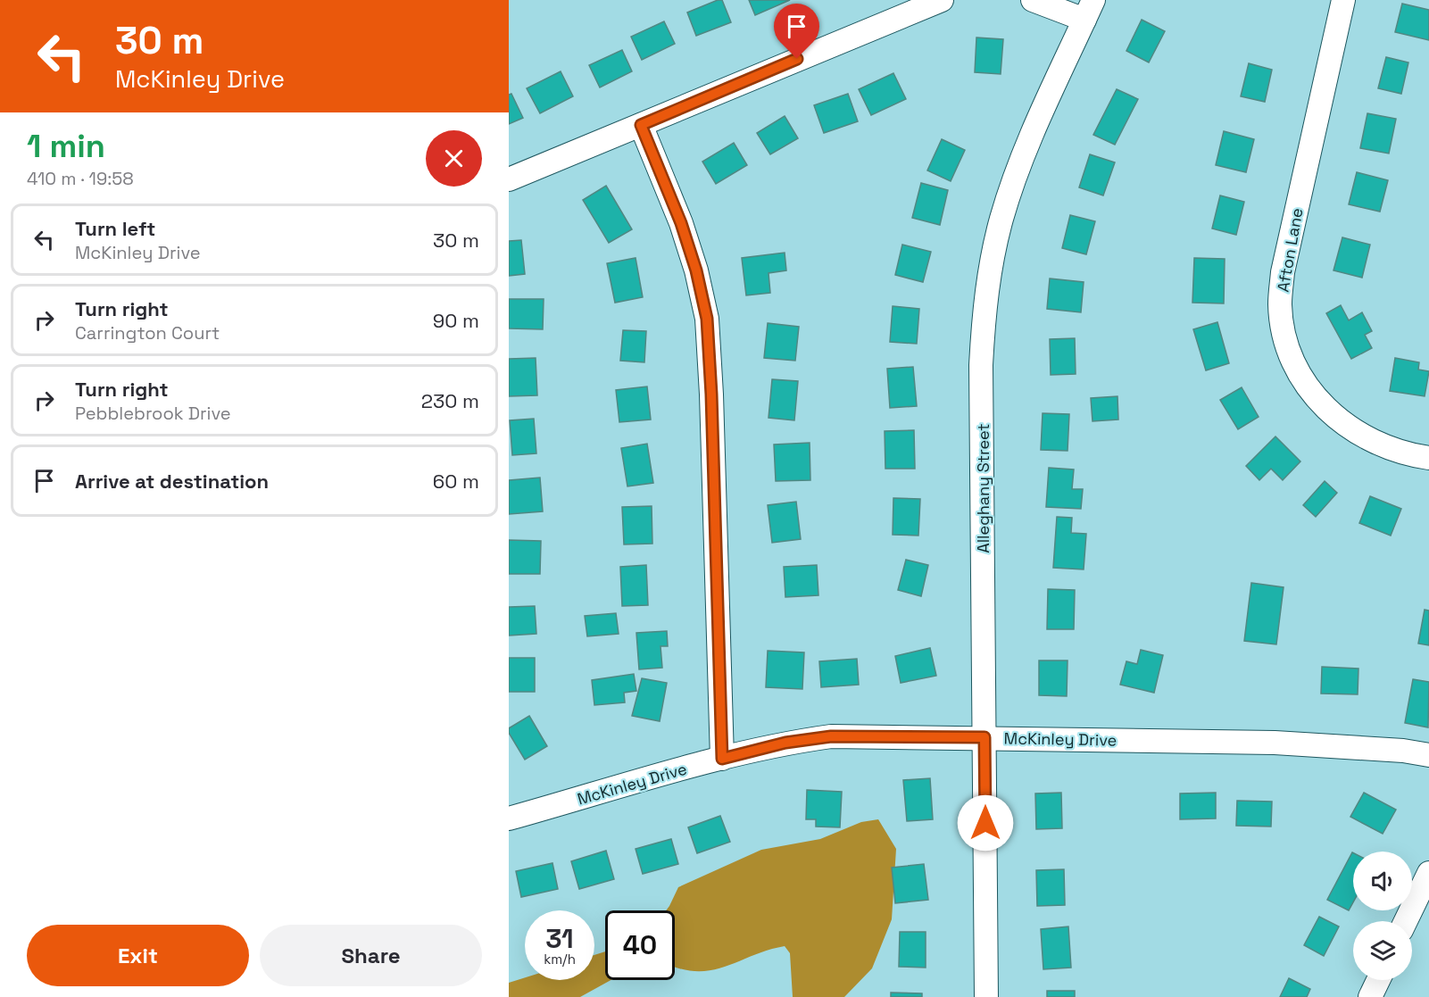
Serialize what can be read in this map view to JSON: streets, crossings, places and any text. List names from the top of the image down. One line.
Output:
{"streets":{"street":["Afton Lane","Alleghany Street","McKinley Drive"]},"crossings":[["Alleghany Street","McKinley Drive"]],"page":{"turn":["30 m","McKinley Drive"],"heading":["1 min","410 m · 19:58"],"list":[{"name":"Turn left","note":"McKinley Drive","value":"30 m"},{"name":"Turn right","note":"Carrington Court","value":"90 m"},{"name":"Turn right","note":"Pebblebrook Drive","value":"230 m"},{"name":"Arrive at destination","value":"60 m"}],"speed":"31 km/h","limit":"40","buttons":["Exit","Share"]}}
